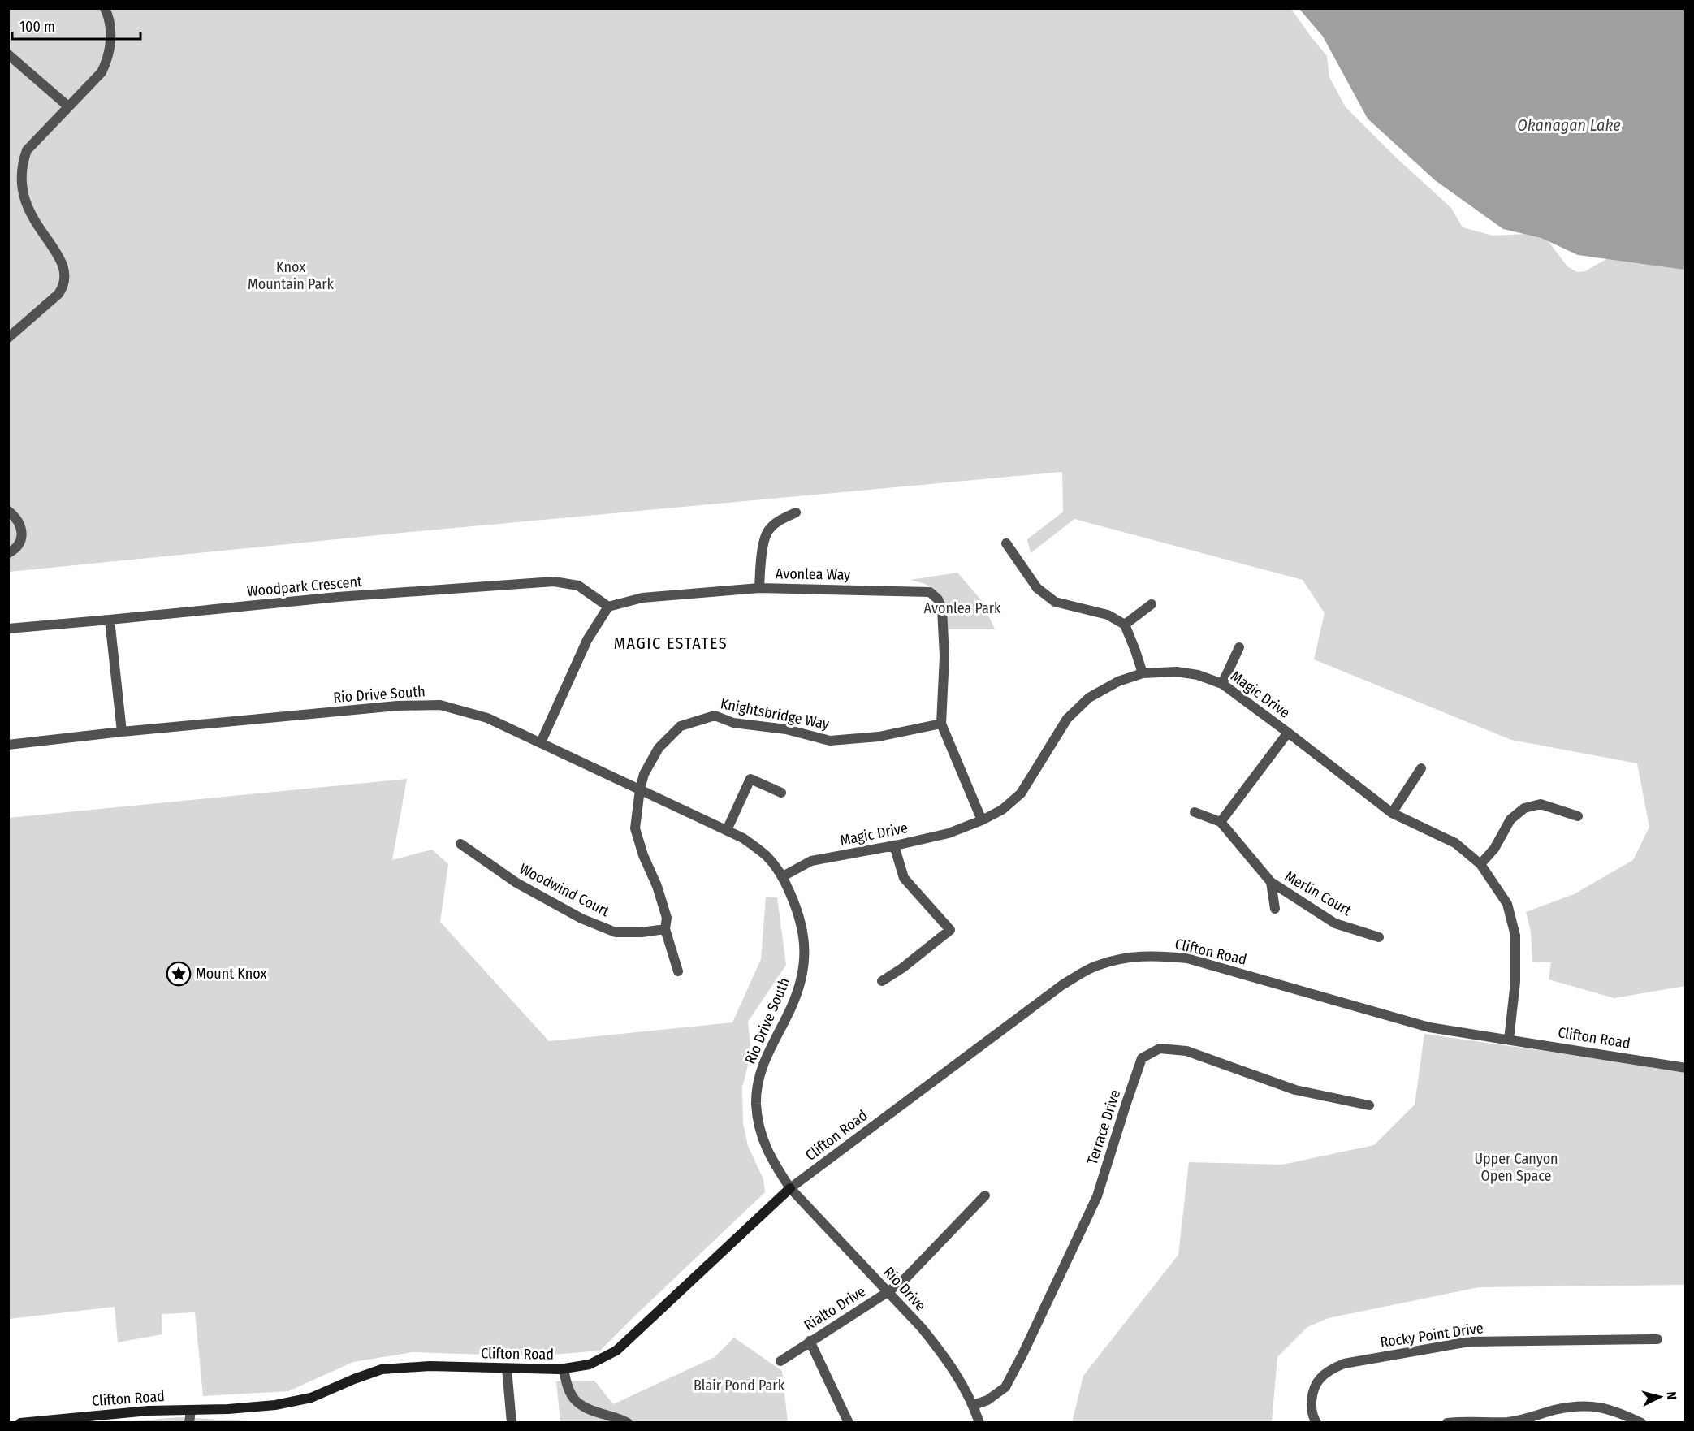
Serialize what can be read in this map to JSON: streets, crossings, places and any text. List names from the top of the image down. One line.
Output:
{"streets":{"main road":["Clifton Road"],"street":["Avonlea Way","Woodpark Crescent","Rio Drive South","Magic Drive","Knightsbridge Way","Woodwind Court","Merlin Court","Terrace Drive","Rio Drive","Rialto Drive","Rocky Point Drive"]},"crossings":[["Avonlea Way","Woodpark Crescent"],["Avonlea Way","Magic Drive"],["Avonlea Way","Knightsbridge Way"],["Rio Drive South","Magic Drive"],["Rio Drive South","Knightsbridge Way"],["Rio Drive South","Clifton Road"],["Rio Drive South","Rio Drive"],["Magic Drive","Clifton Road"],["Knightsbridge Way","Woodwind Court"],["Clifton Road","Rio Drive"],["Terrace Drive","Rio Drive"],["Rio Drive","Rialto Drive"]],"districts":["MAGIC ESTATES"],"water":["Okanagan Lake"],"parks":["Knox Mountain Park","Avonlea Park","Upper Canyon Open Space","Blair Pond Park"],"places":{"place":["Mount Knox"]},"scale_bar":"100 m","north":"right"}
